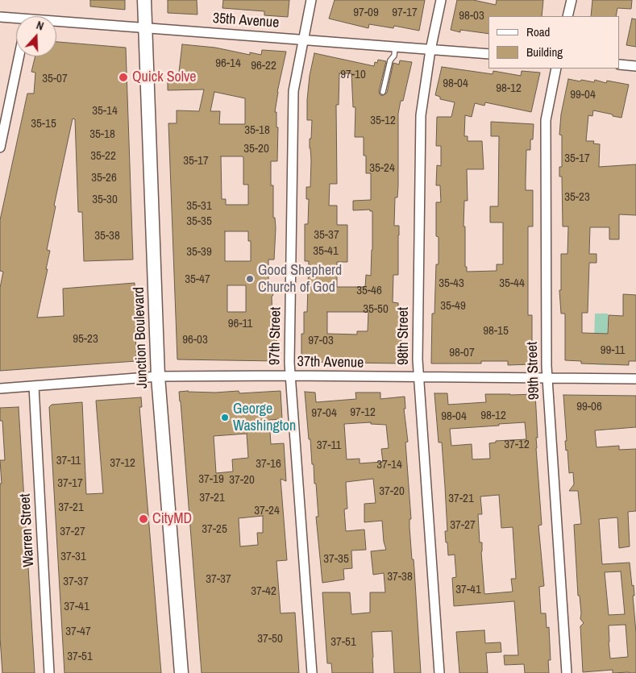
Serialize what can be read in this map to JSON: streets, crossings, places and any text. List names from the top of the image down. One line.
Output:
{"streets":{"main road":["Junction Boulevard"],"street":["35th Avenue","97th Street","98th Street","37th Avenue","99th Street","Warren Street"]},"crossings":[["35th Avenue","97th Street"],["35th Avenue","98th Street"],["35th Avenue","Junction Boulevard"],["97th Street","37th Avenue"],["98th Street","37th Avenue"],["Junction Boulevard","37th Avenue"],["37th Avenue","99th Street"],["37th Avenue","Warren Street"]],"places":["Quick Solve","Good Shepherd Church of God","George Washington","CityMD"],"house_numbers":["97-09","97-17","98-03","96-14","96-22","97-10","35-07","98-04","98-12","99-04","35-14","35-12","35-15","35-18","35-18","35-20","35-22","35-17","35-17","35-24","35-26","35-23","35-30","35-31","35-35","35-37","35-38","35-41","35-39","35-47","35-43","35-44","35-46","35-49","35-50","96-11","98-15","95-23","96-03","97-03","99-11","98-07","99-06","97-12","97-04","98-12","98-04","37-12","37-11","37-11","37-12","37-16","37-14","37-19","37-20","37-17","37-20","37-21","37-21","37-21","37-24","37-27","37-25","37-27","37-31","37-35","37-38","37-37","37-37","37-41","37-42","37-41","37-47","37-50","37-51","37-51"],"legend":["Road","Building"],"north":"top"}
